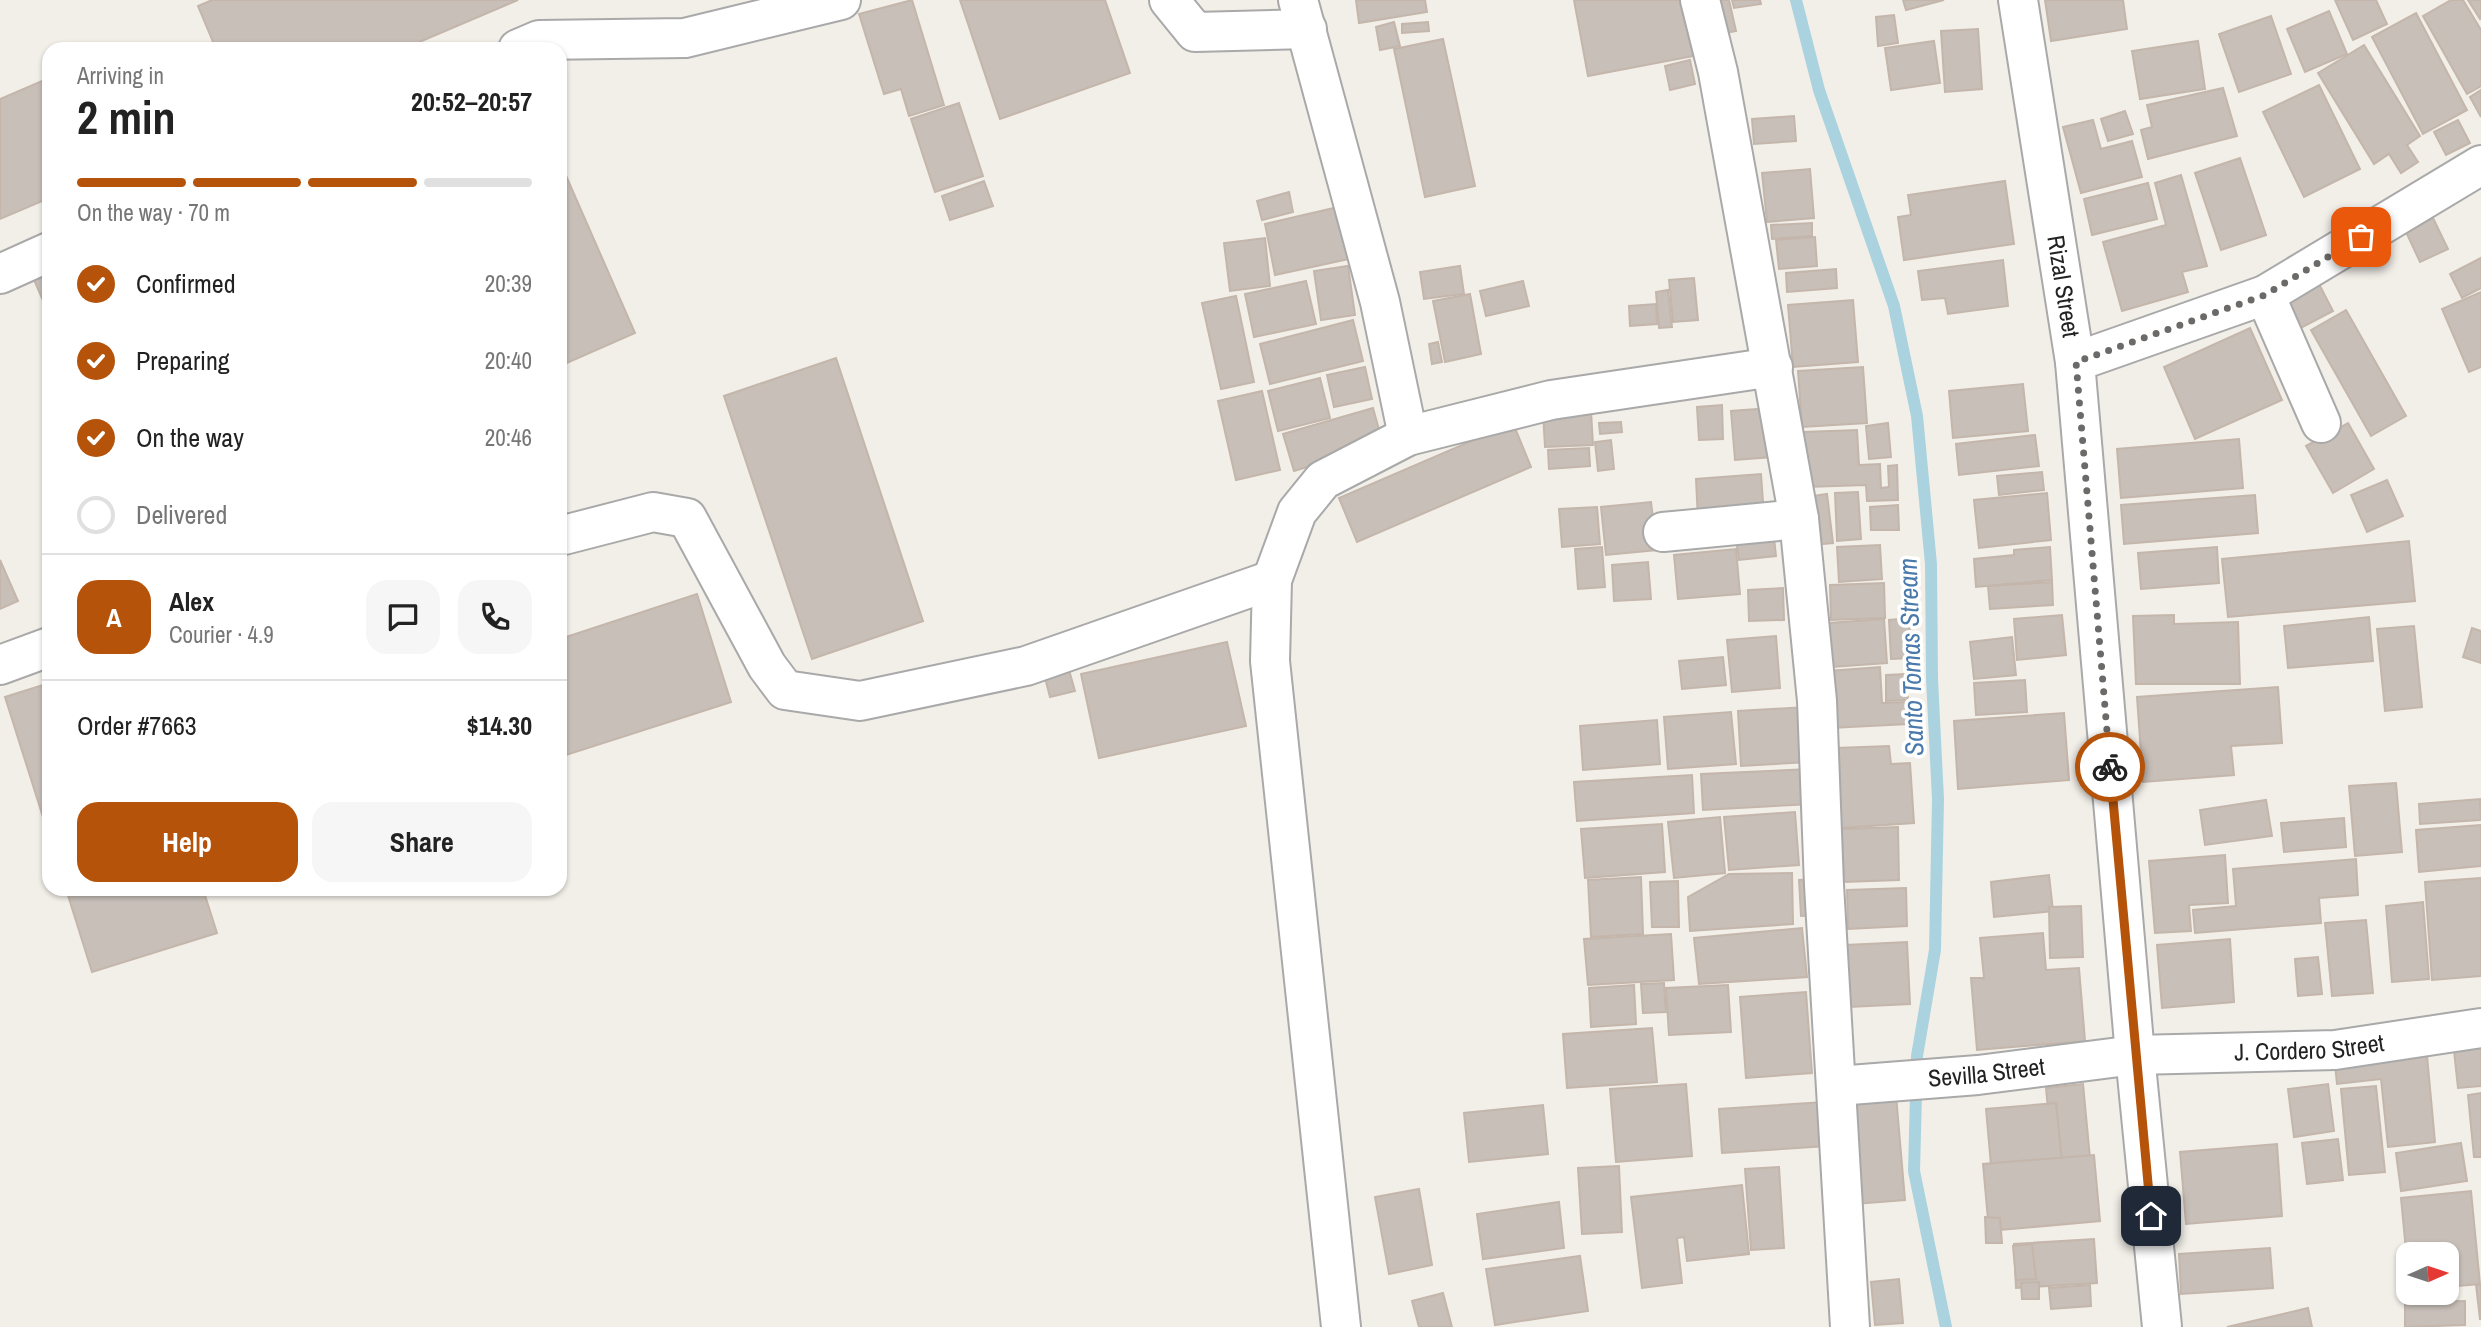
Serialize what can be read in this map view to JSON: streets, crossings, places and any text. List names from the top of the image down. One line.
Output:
{"streets":{"street":["Rizal Street","J. Cordero Street","Sevilla Street"]},"crossings":[["Rizal Street","J. Cordero Street"],["Rizal Street","Sevilla Street"],["J. Cordero Street","Sevilla Street"]],"water":["Santo Tomas Stream"],"north":"right","page":{"heading":["2 min","Arriving in","20:52–20:57"],"panel":["Alex","Courier · 4.9","Order #7663","$14.30"],"bar":"On the way · 70 m","list":[["Confirmed","20:39"],["Preparing","20:40"],["On the way","20:46"],"Delivered"],"round":"A","buttons":["Help","Share"]}}
